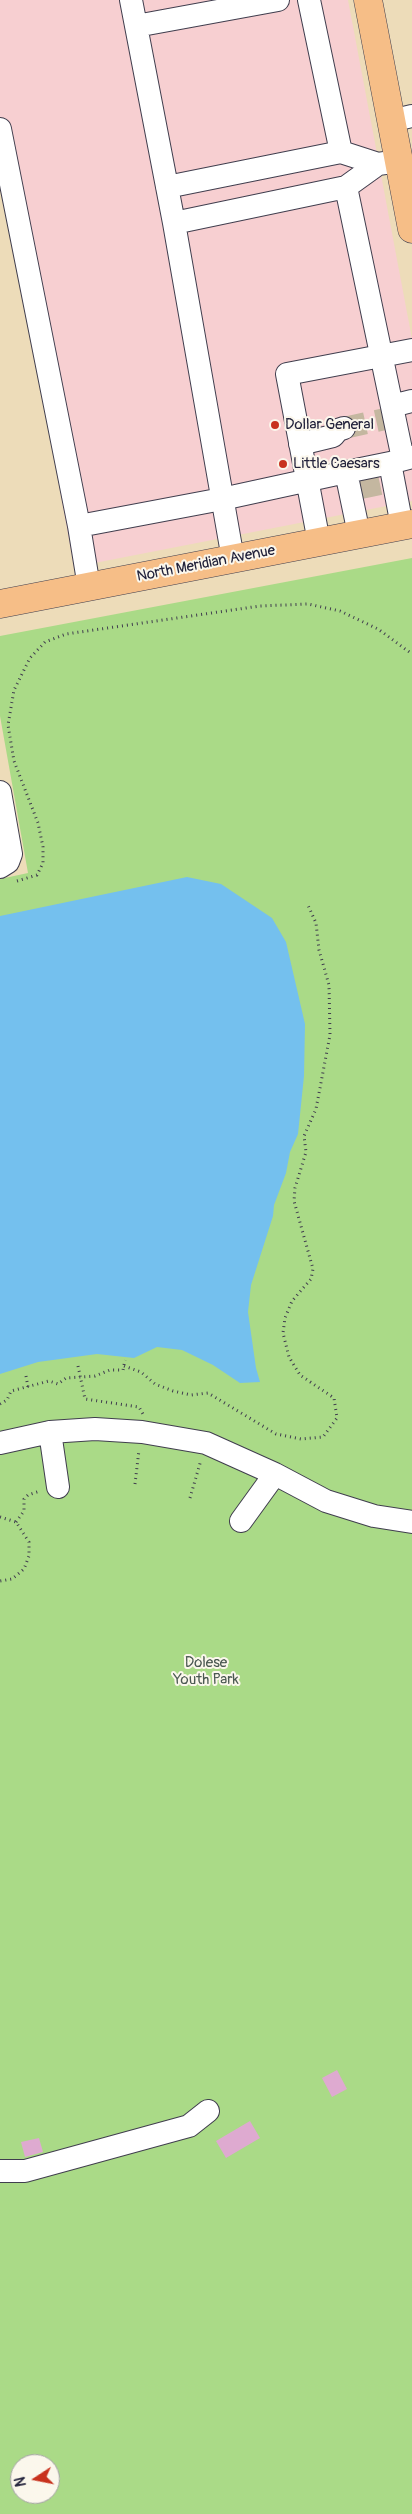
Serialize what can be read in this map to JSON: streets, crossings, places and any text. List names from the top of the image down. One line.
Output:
{"streets":{"main road":["North Meridian Avenue"]},"parks":["Dolese Youth Park"],"places":["Dollar General","Little Caesars"],"north":"left"}
